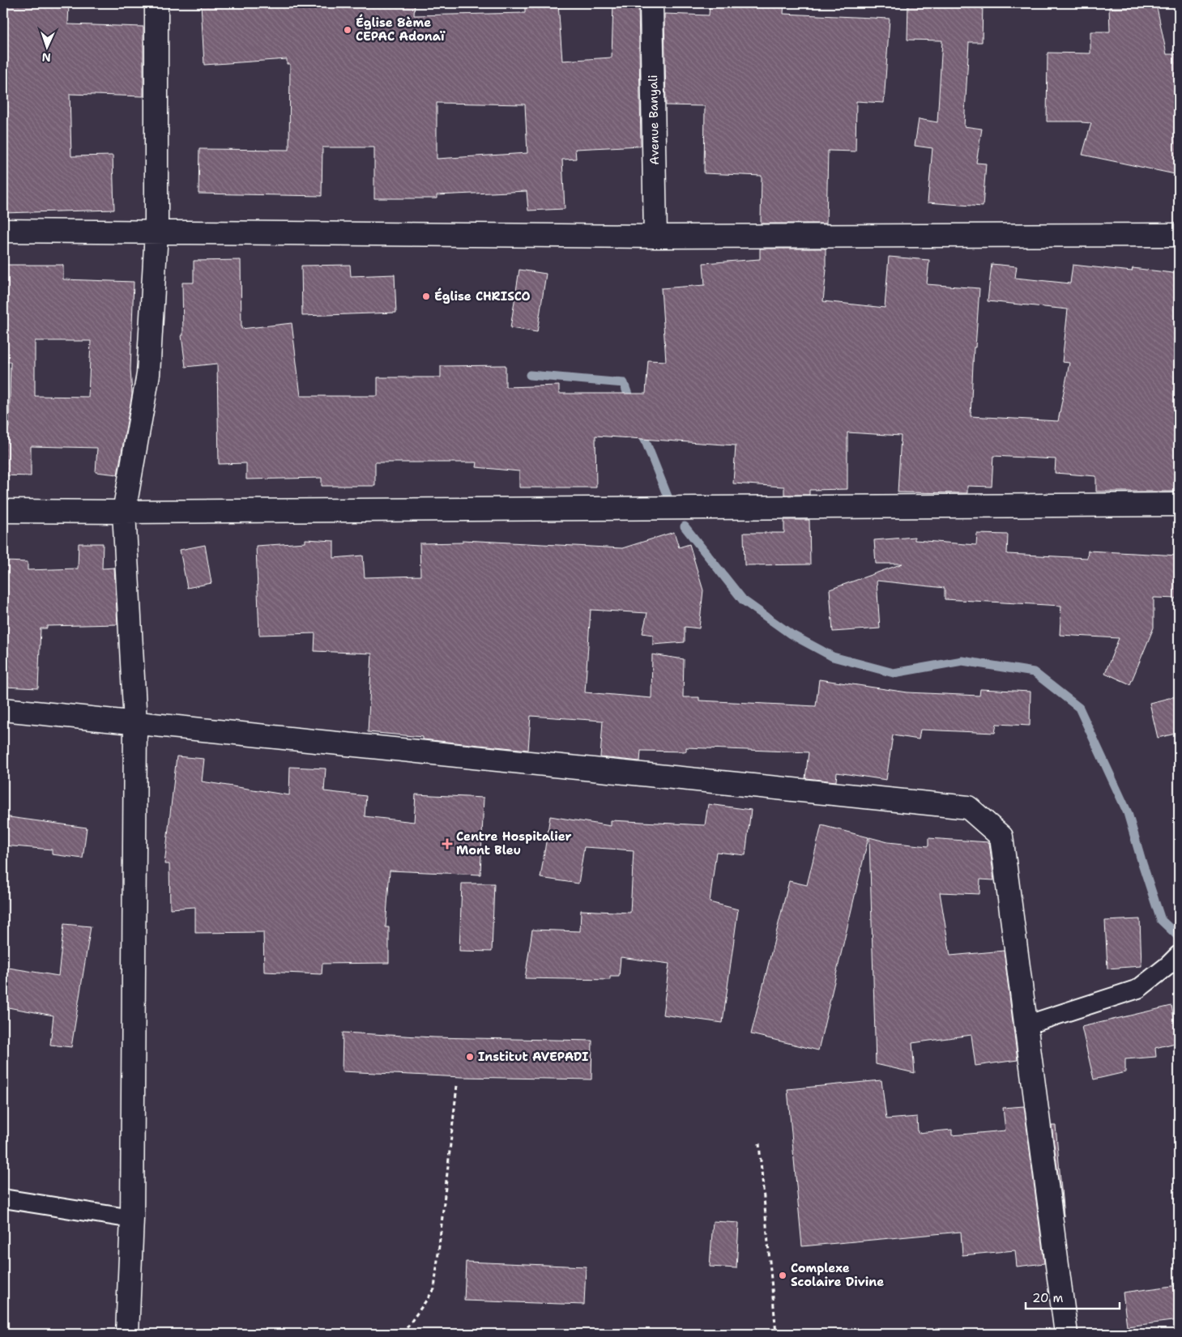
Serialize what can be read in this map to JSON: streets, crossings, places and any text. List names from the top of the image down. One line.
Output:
{"streets":{"street":["Avenue Banyali"]},"places":{"other":["Église 8ème CEPAC Adonaï","Église CHRISCO","Institut AVEPADI","Complexe Scolaire Divine"],"health":["Centre Hospitalier Mont Bleu"]},"scale_bar":"20 m","north":"bottom"}
